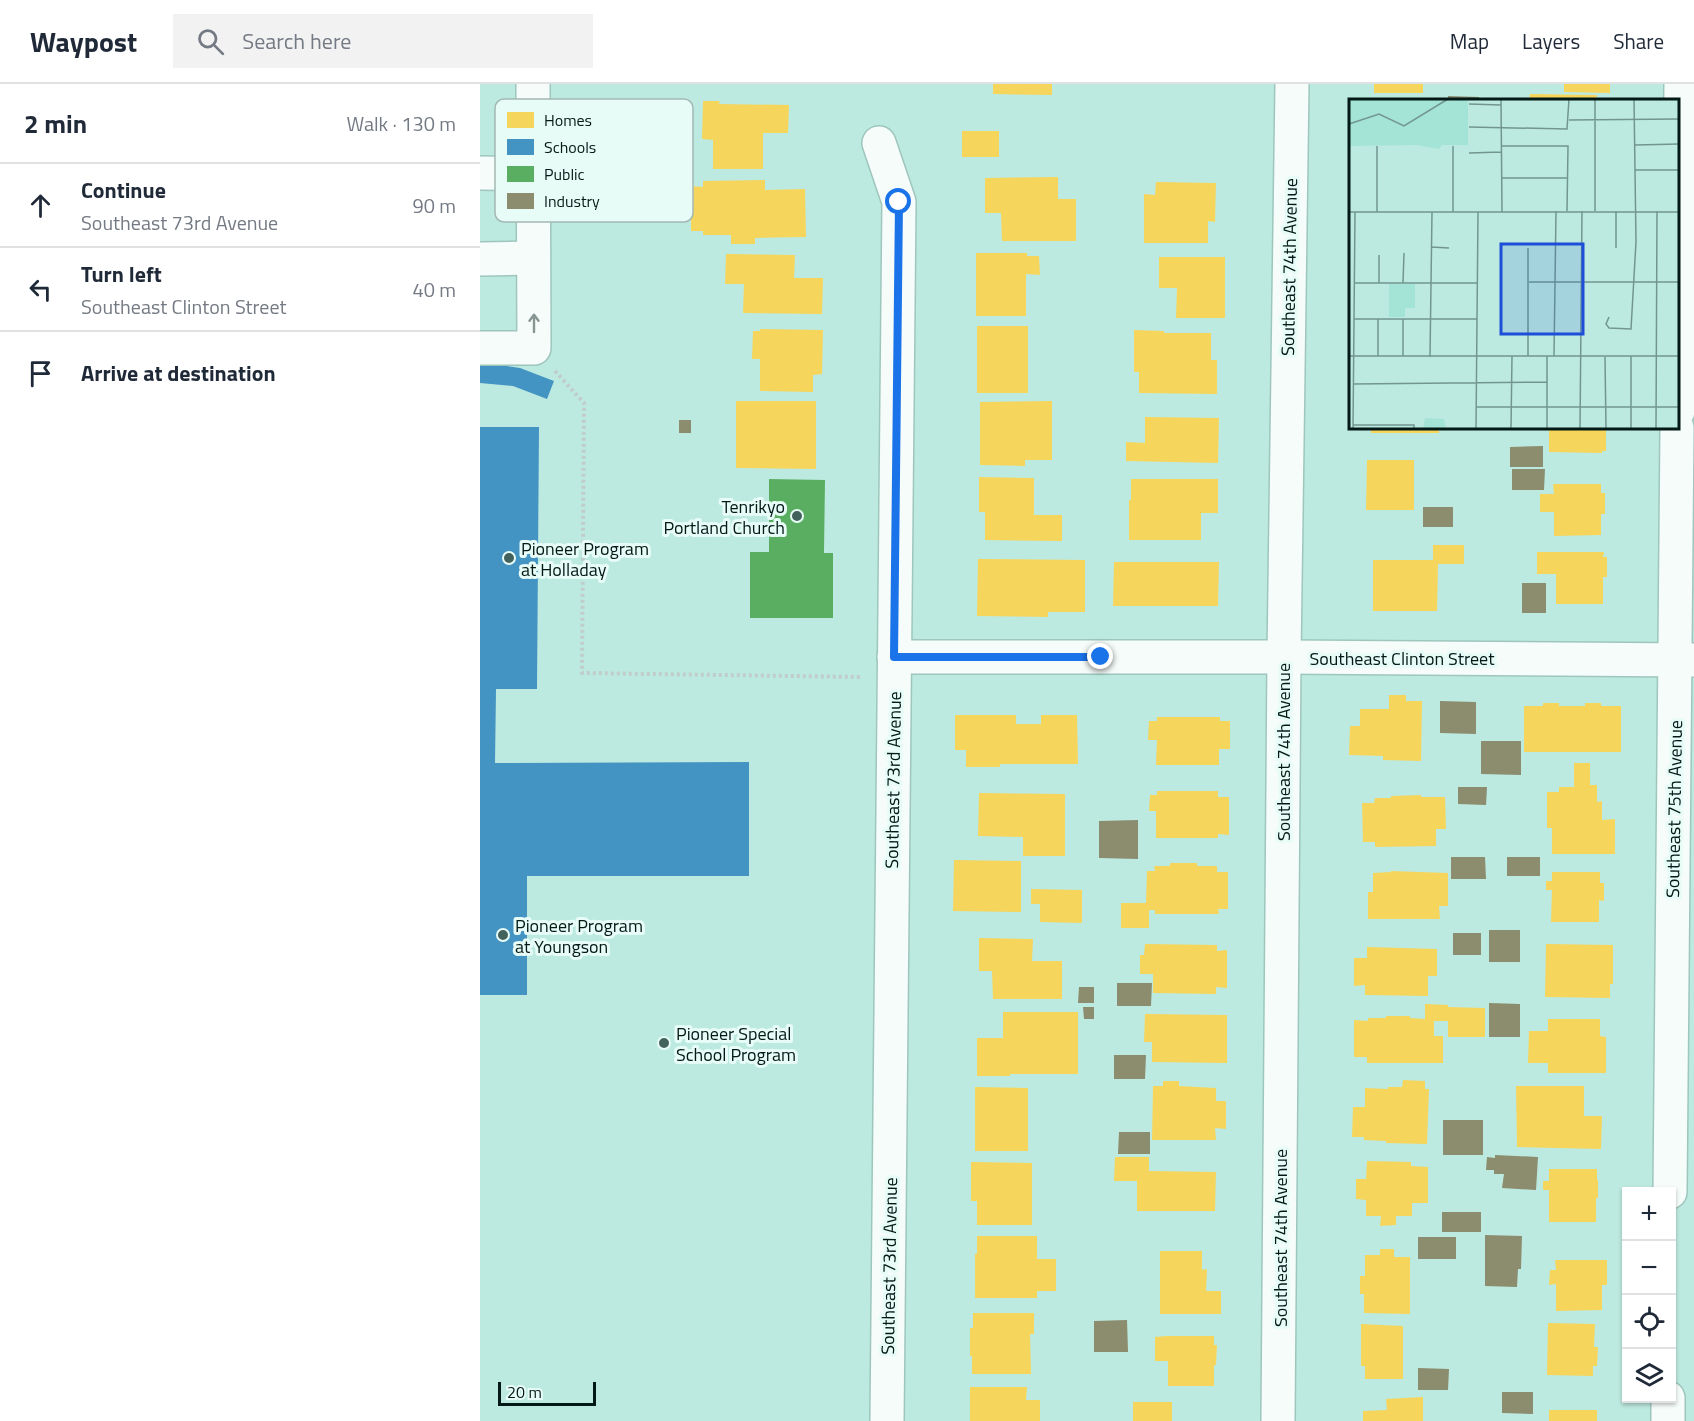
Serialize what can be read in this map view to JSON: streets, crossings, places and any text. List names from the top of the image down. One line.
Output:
{"streets":{"street":["Southeast 74th Avenue","Southeast Clinton Street","Southeast 73rd Avenue","Southeast 75th Avenue"]},"crossings":[["Southeast 74th Avenue","Southeast Clinton Street"],["Southeast Clinton Street","Southeast 73rd Avenue"],["Southeast Clinton Street","Southeast 75th Avenue"]],"places":["Tenrikyo Portland Church","Pioneer Program at Holladay","Pioneer Program at Youngson","Pioneer Special School Program"],"legend":["Homes","Schools","Public","Industry"],"scale_bar":"20 m","page":{"header":"Waypost","search":"Search here","nav":["Map","Layers","Share"],"heading":["2 min","Walk · 130 m"],"list":[["Continue","Southeast 73rd Avenue","90 m"],["Turn left","Southeast Clinton Street","40 m"],"Arrive at destination"],"map_buttons":["+","−"],"scale":"20 m"}}
